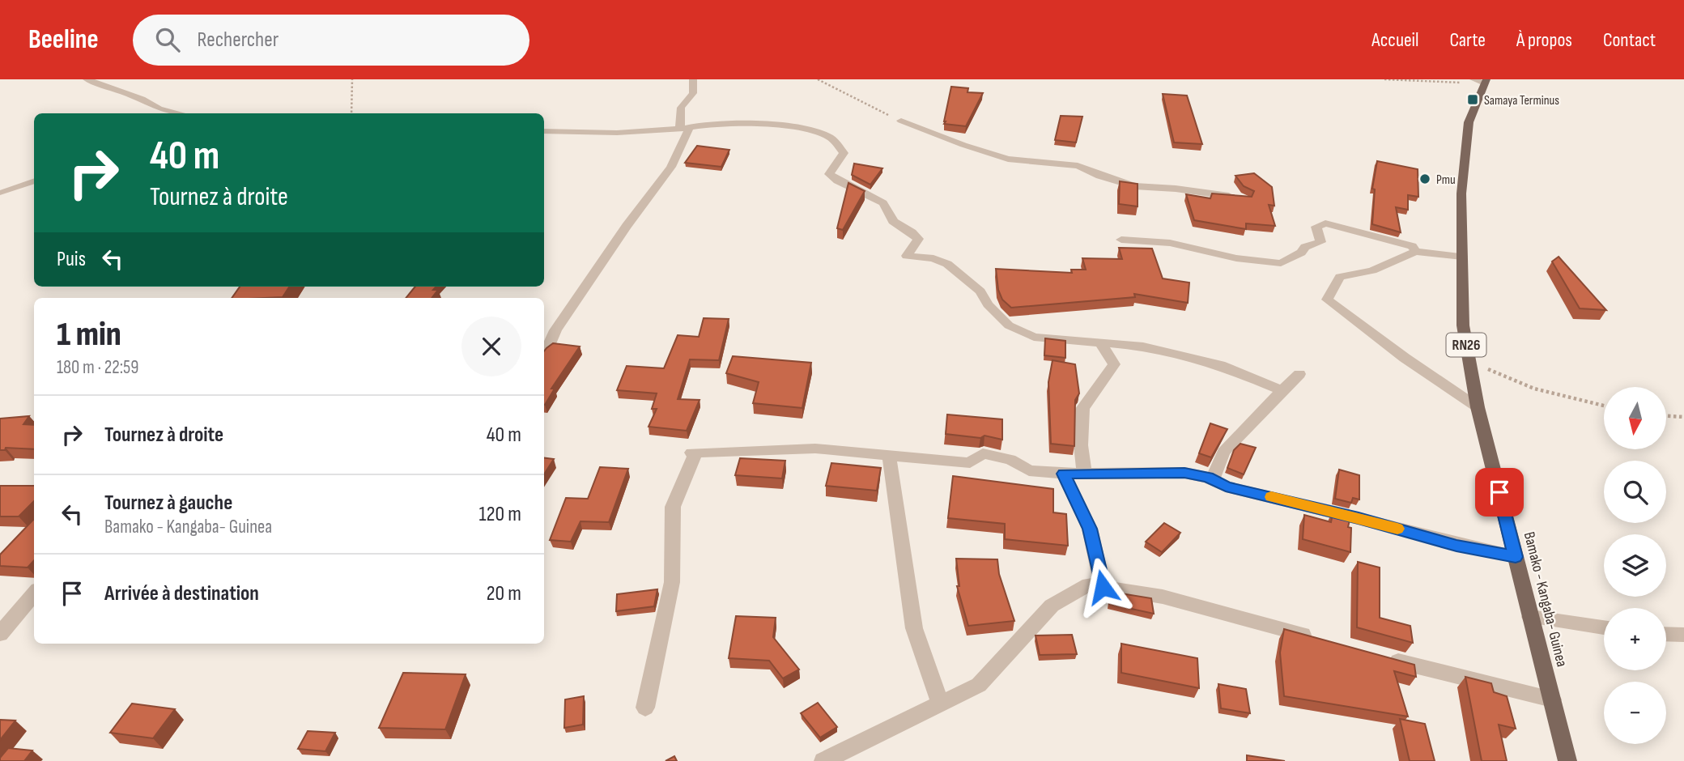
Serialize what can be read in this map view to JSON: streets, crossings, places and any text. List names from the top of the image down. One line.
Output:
{"streets":{"main road":["RN26","Bamako - Kangaba- Guinea"]},"places":{"transit":["Samaya Terminus"],"other":["Pmu"]},"north":"bottom","page":{"header":"Beeline","search":"Rechercher","nav":["Accueil","Carte","À propos","Contact"],"turn":["40 m","Tournez à droite"],"then":"Puis","heading":["1 min","180 m · 22:59"],"map_buttons":["+","−"],"list":[{"name":"Tournez à droite","value":"40 m"},{"name":"Tournez à gauche","note":"Bamako - Kangaba- Guinea","value":"120 m"},{"name":"Arrivée à destination","value":"20 m"}]}}
